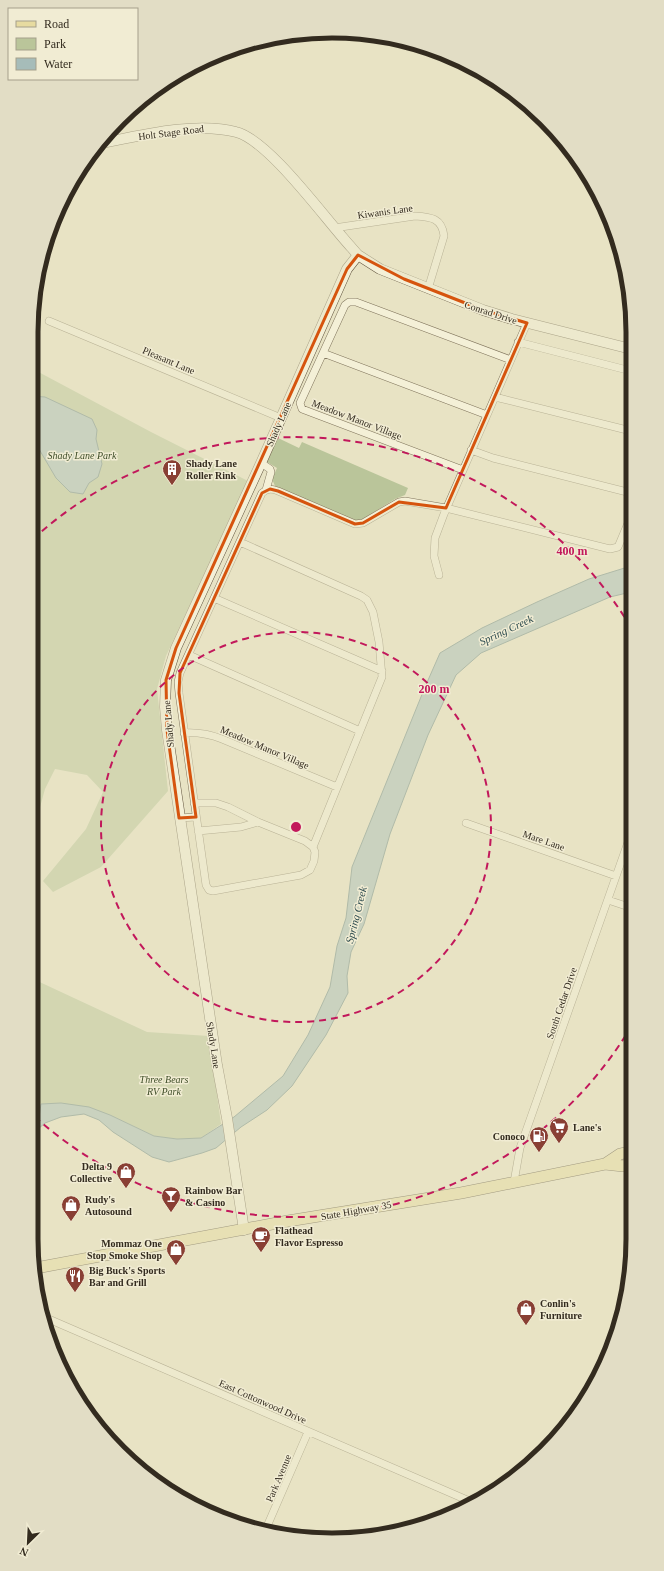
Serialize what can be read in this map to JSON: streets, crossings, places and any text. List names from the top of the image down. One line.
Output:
{"streets":{"main road":["Holt Stage Road","Conrad Drive","Shady Lane","State Highway 35"],"street":["Kiwanis Lane","Pleasant Lane","Meadow Manor Village","Mare Lane","South Cedar Drive","East Cottonwood Drive","Park Avenue"]},"crossings":[["Holt Stage Road","Kiwanis Lane"],["Kiwanis Lane","Conrad Drive"],["Conrad Drive","Shady Lane"],["Pleasant Lane","Shady Lane"],["Shady Lane","State Highway 35"],["Mare Lane","South Cedar Drive"],["South Cedar Drive","State Highway 35"],["East Cottonwood Drive","Park Avenue"]],"water":["Spring Creek"],"parks":["Shady Lane Park","Three Bears RV Park"],"places":{"building":["Shady Lane Roller Rink"],"supermarket":["Lane's"],"fuel station":["Conoco"],"shop":["Delta 9 Collective","Rudy's Autosound","Mommaz One Stop Smoke Shop","Conlin's Furniture"],"bar":["Rainbow Bar & Casino"],"cafe":["Flathead Flavor Espresso"],"restaurant":["Big Buck's Sports Bar and Grill"]},"legend":["Road","Park","Water"],"north":"bottom left","rings":["400 m","200 m"]}
